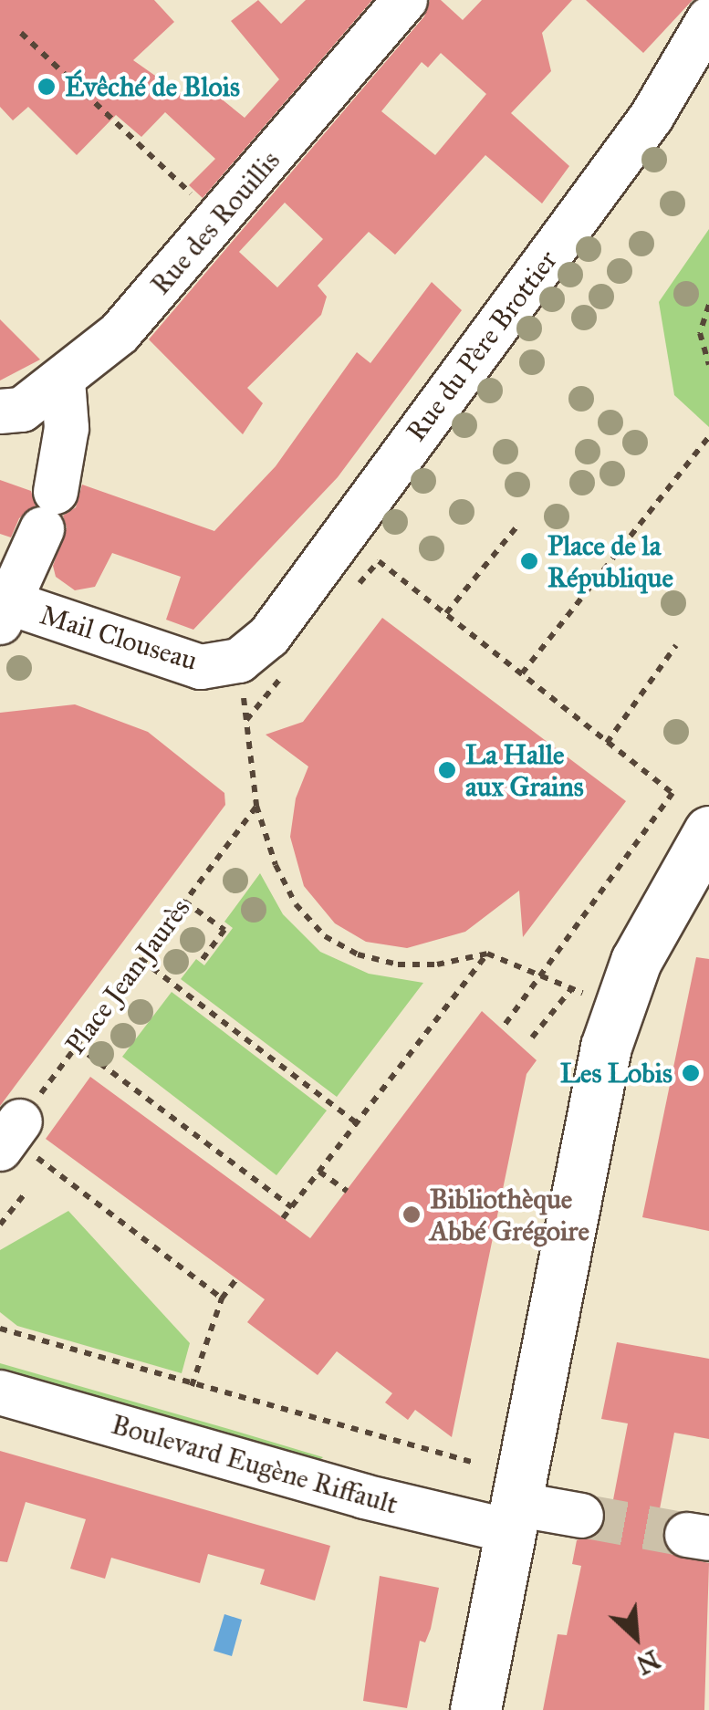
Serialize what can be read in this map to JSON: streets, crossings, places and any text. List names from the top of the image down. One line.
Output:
{"streets":{"street":["Rue des Rouillis","Rue du Père Brottier","Mail Clouseau","Boulevard Eugène Riffault"],"path":["Place Jean Jaurès"]},"crossings":[["Rue du Père Brottier","Mail Clouseau"]],"places":["Évêché de Blois","Place de la République","La Halle aux Grains","Les Lobis","Bibliothèque Abbé Grégoire"],"north":"bottom right"}
